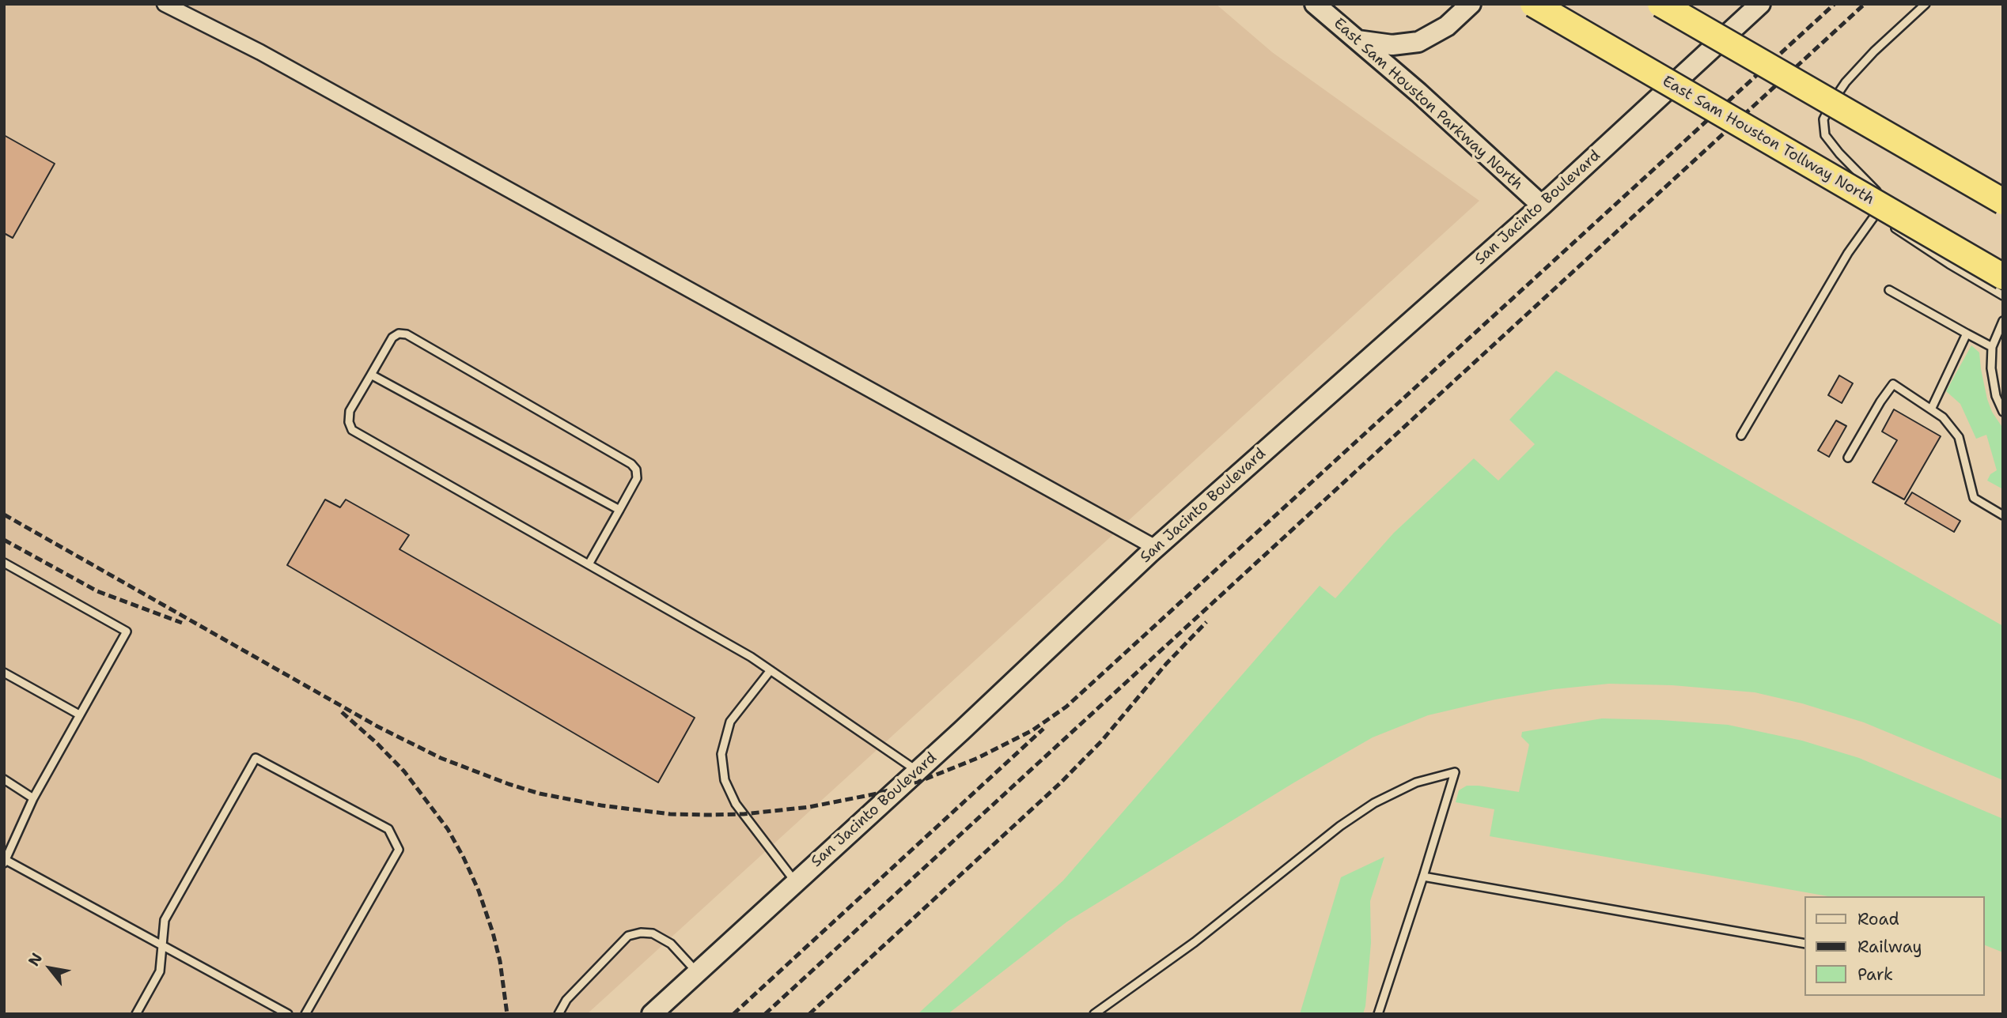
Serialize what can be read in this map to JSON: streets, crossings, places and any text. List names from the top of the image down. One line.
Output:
{"streets":{"highway":["East Sam Houston Tollway North"],"main road":["East Sam Houston Parkway North","San Jacinto Boulevard"]},"crossings":[["East Sam Houston Parkway North","San Jacinto Boulevard"]],"legend":["Road","Railway","Park"],"north":"top left"}
